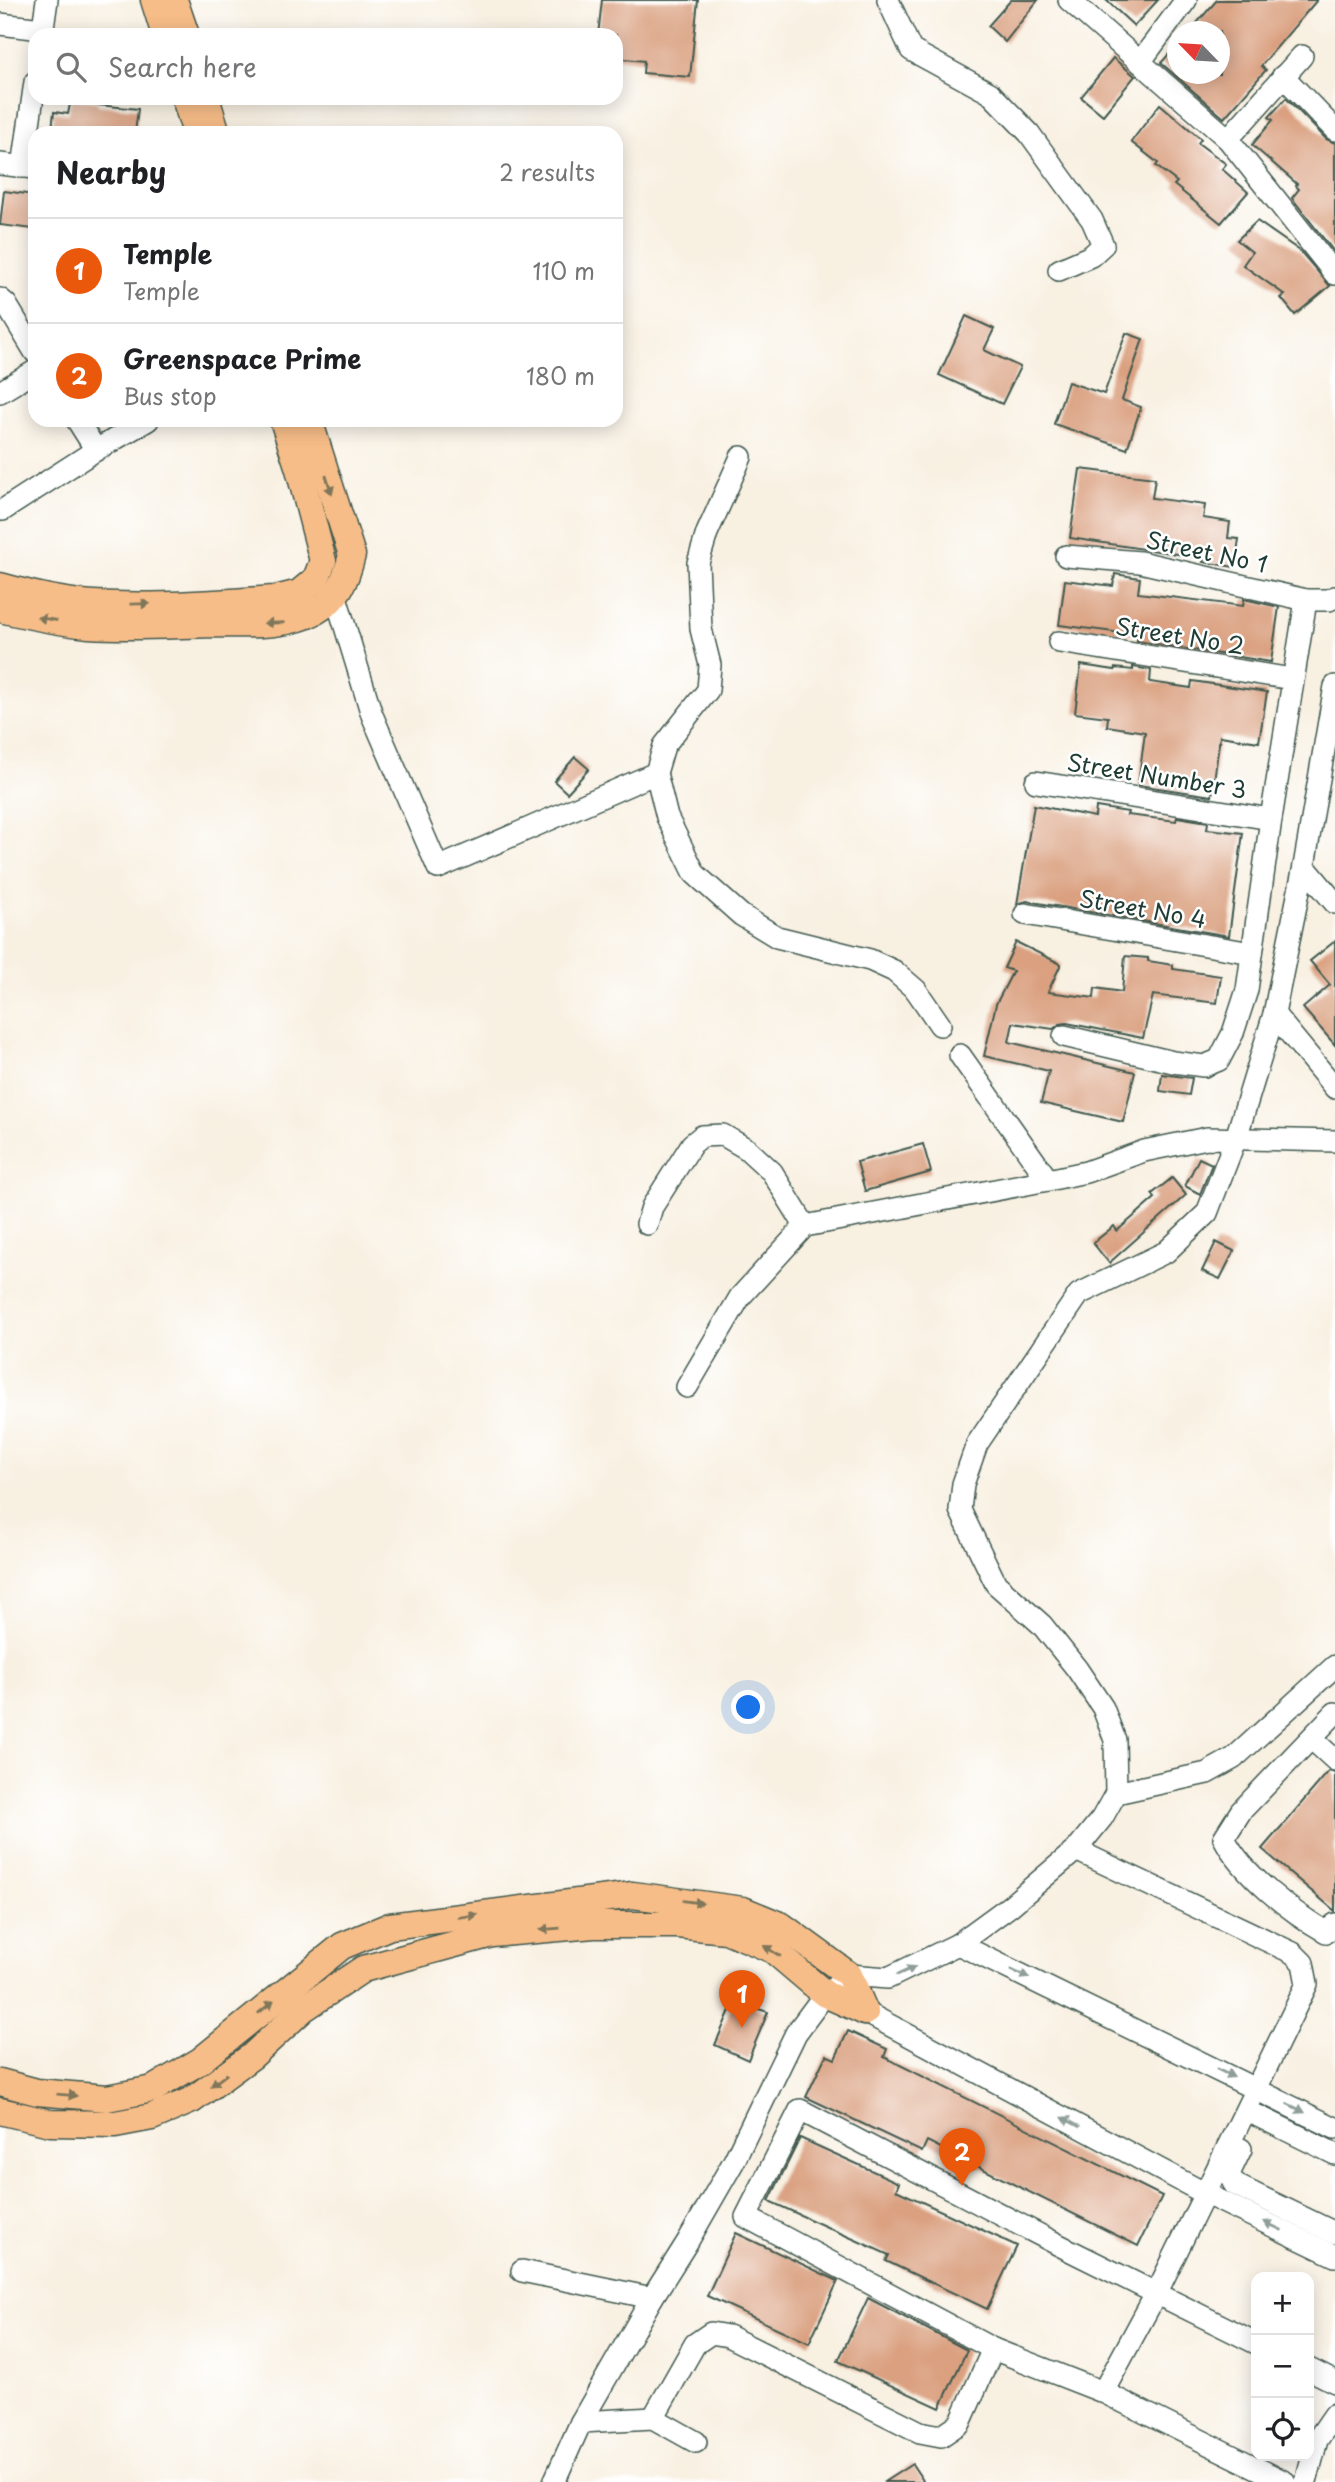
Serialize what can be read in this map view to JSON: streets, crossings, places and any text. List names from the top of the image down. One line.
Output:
{"streets":{"street":["Street No 1","Street No 2","Street Number 3","Street No 4"]},"north":"top left","page":{"search":"Search here","heading":["Nearby","2 results"],"list":[{"mark":"1","name":"Temple","note":"Temple","value":"110 m"},{"mark":"2","name":"Greenspace Prime","note":"Bus stop","value":"180 m"}],"pins":["1","2"],"map_buttons":["+","−"]}}
